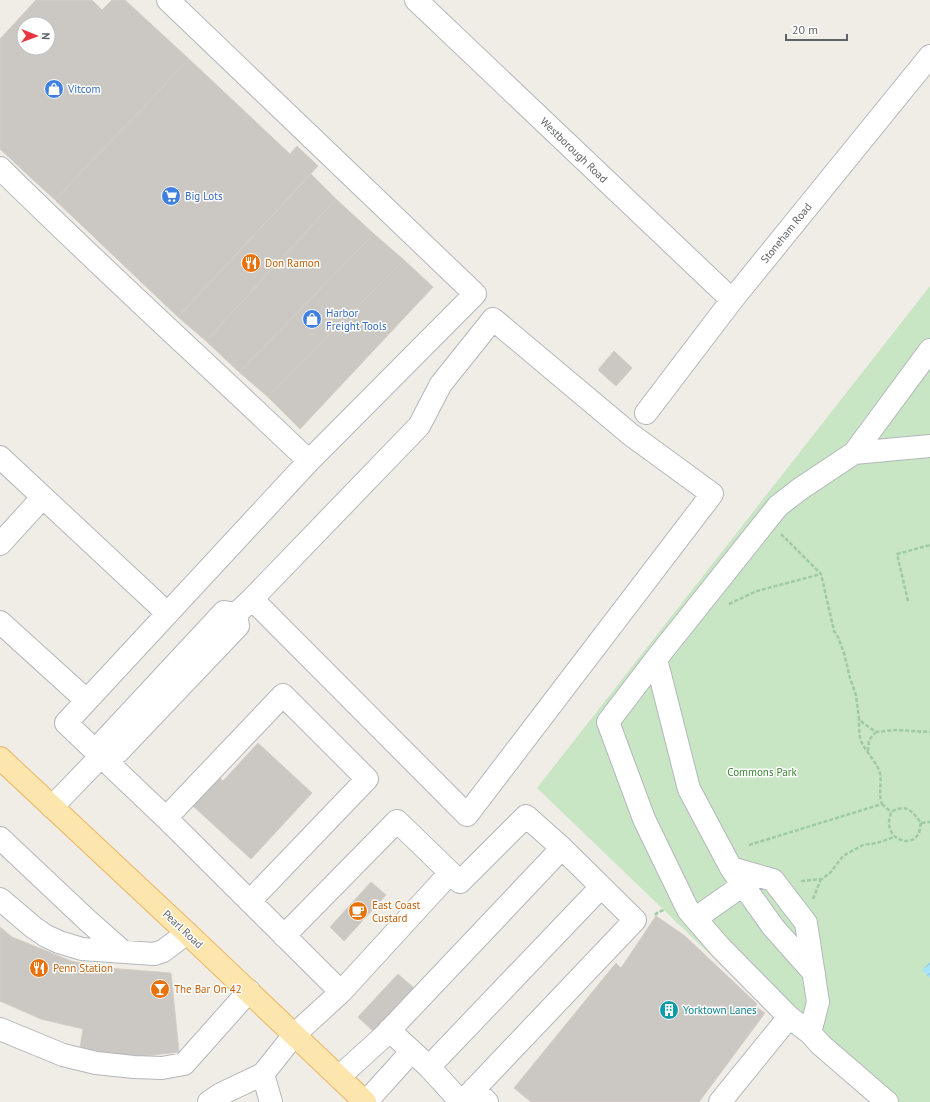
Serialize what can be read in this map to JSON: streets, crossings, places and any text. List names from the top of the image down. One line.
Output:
{"streets":{"main road":["Pearl Road"],"street":["Westborough Road","Stoneham Road"]},"crossings":[["Westborough Road","Stoneham Road"]],"parks":["Commons Park"],"places":{"shop":["Vitcom","Harbor Freight Tools"],"supermarket":["Big Lots"],"restaurant":["Don Ramon","Penn Station"],"cafe":["East Coast Custard"],"bar":["The Bar On 42"],"building":["Yorktown Lanes"]},"scale_bar":"20 m","north":"right"}
